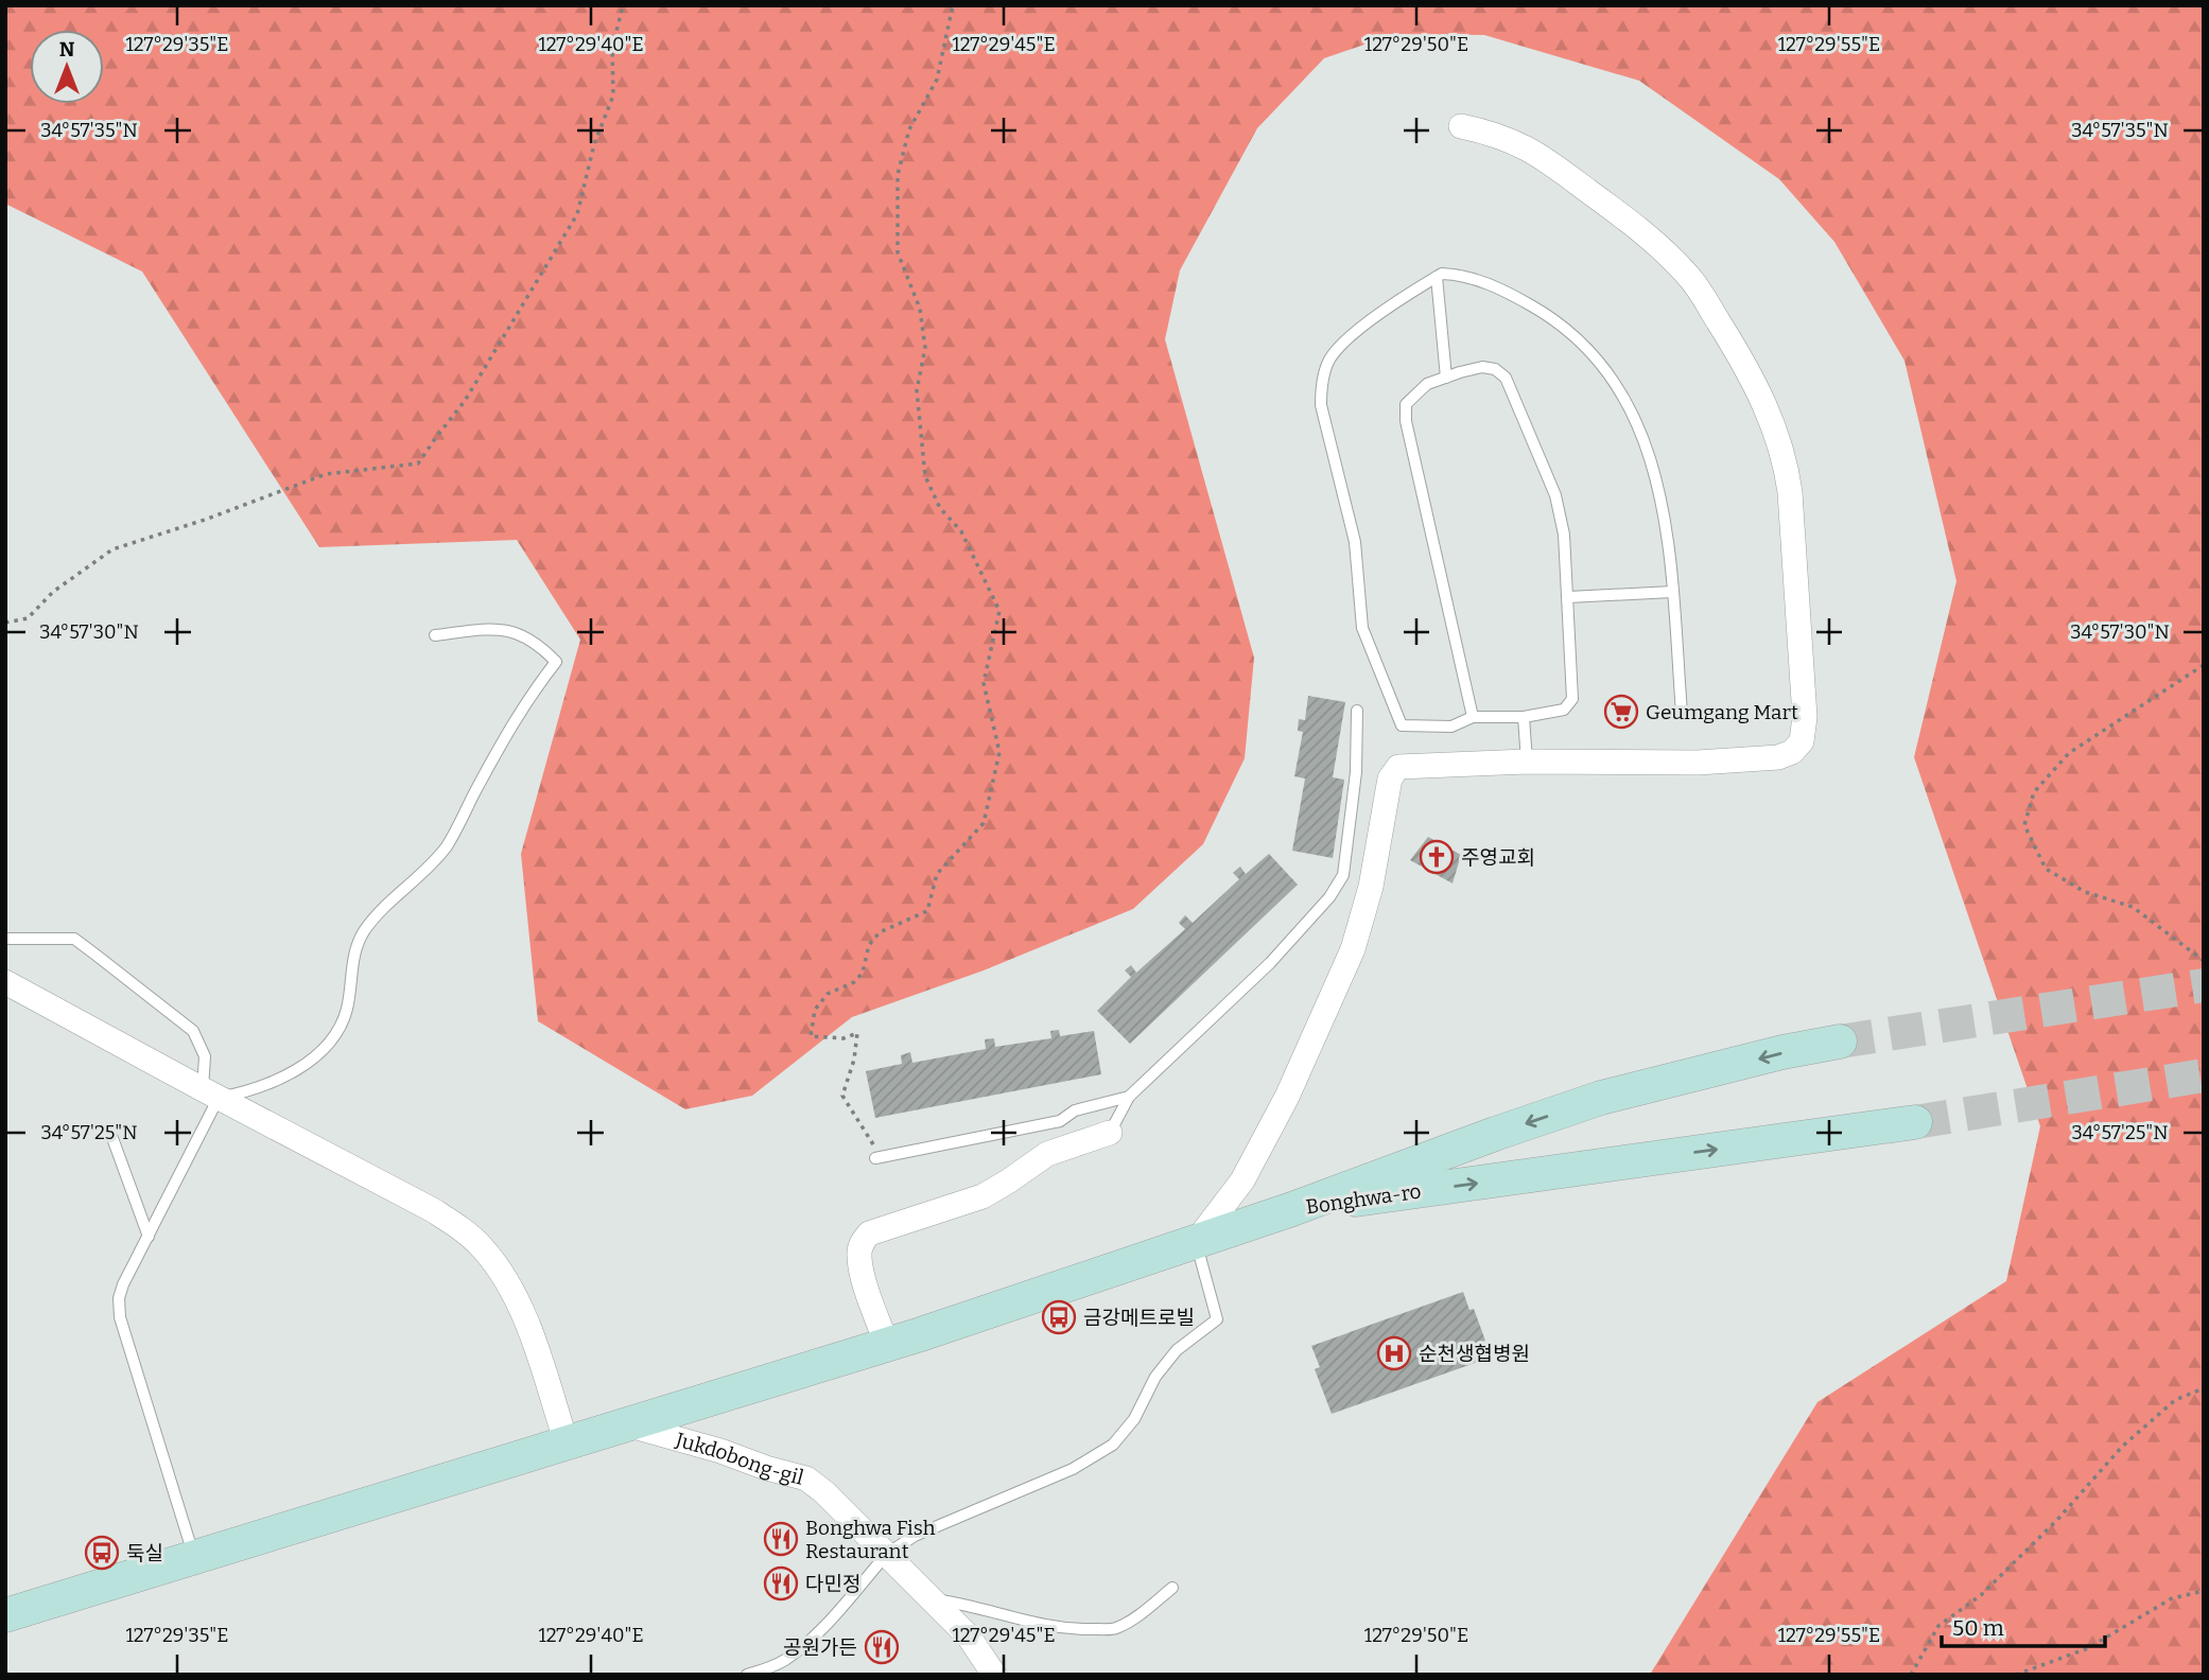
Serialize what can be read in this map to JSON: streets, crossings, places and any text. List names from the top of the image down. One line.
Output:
{"streets":{"main road":["Bonghwa-ro"],"street":["Jukdobong-gil"]},"places":{"supermarket":["Geumgang Mart"],"church":["주영교회"],"bus stop":["금강메트로빌","둑실"],"hospital":["순천생협병원"],"restaurant":["Bonghwa Fish Restaurant","다민정","공원가든"]},"scale_bar":"50 m","north":"top","coordinates":["127°29'35\"E","127°29'40\"E","127°29'45\"E","127°29'50\"E","127°29'55\"E","34°57'35\"N","34°57'30\"N","34°57'25\"N"]}
